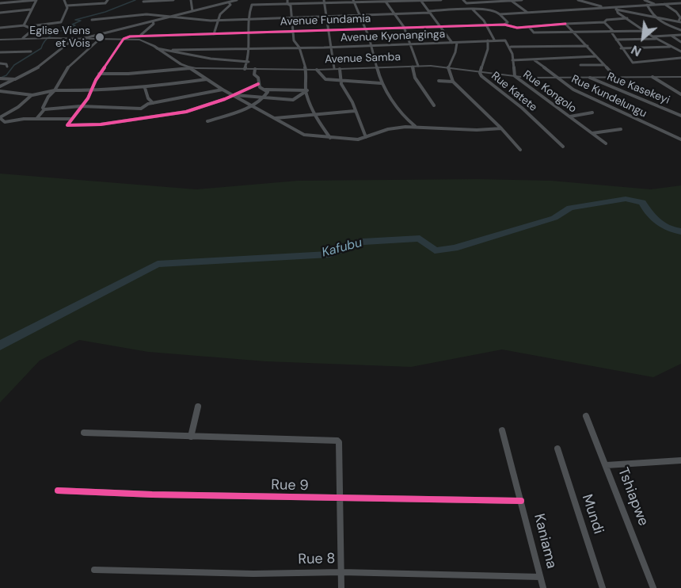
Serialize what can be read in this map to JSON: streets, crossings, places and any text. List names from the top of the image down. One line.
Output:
{"streets":{"street":["Avenue Fundamia","Avenue Kyonanginga","Avenue Samba","Rue Kasekeyi","Rue Katete","Rue Kongolo","Rue Kundelungu","Rue 9","Tshiapwe","Mundi","Kaniama","Rue 8"]},"crossings":[["Avenue Fundamia","Avenue Samba"],["Avenue Kyonanginga","Rue Katete"],["Avenue Kyonanginga","Rue Kongolo"],["Avenue Samba","Rue Kasekeyi"],["Avenue Samba","Rue Katete"],["Avenue Samba","Rue Kongolo"],["Avenue Samba","Rue Kundelungu"],["Rue 9","Kaniama"],["Kaniama","Rue 8"]],"water":["Kafubu"],"places":["Eglise Viens et Vois"],"north":"bottom left"}
